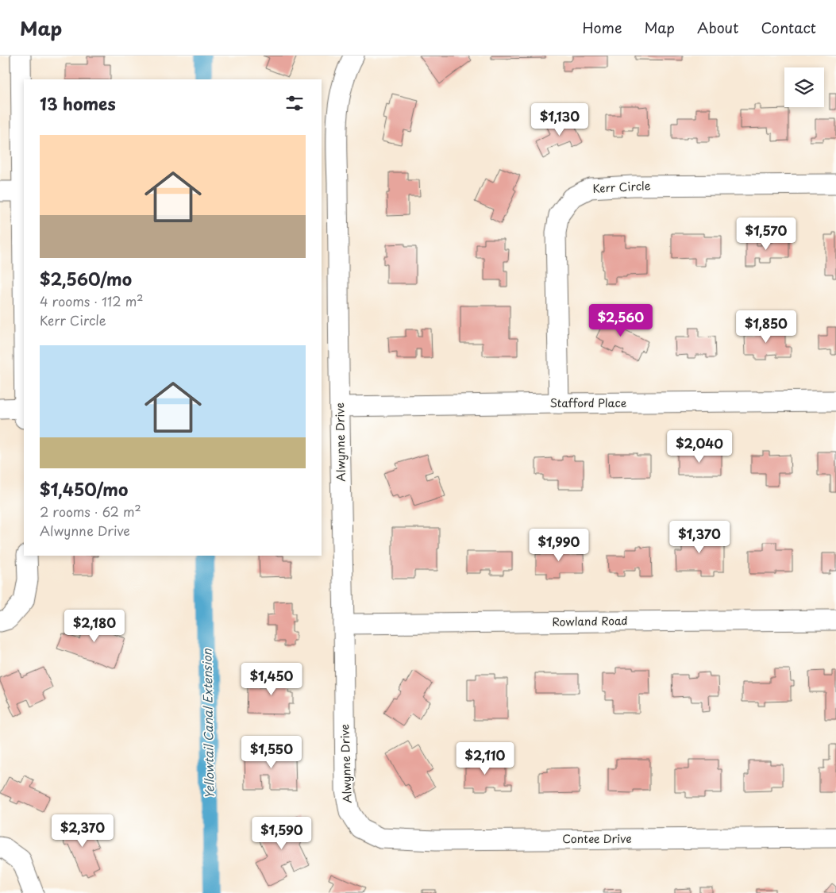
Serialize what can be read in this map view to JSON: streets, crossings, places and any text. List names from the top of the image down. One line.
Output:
{"streets":{"street":["Kerr Circle","Stafford Place","Alwynne Drive","Rowland Road","Contee Drive"]},"crossings":[["Kerr Circle","Stafford Place"],["Stafford Place","Alwynne Drive"],["Alwynne Drive","Rowland Road"],["Alwynne Drive","Contee Drive"]],"water":["Yellowtail Canal Extension"],"page":{"header":"Map","nav":["Home","Map","About","Contact"],"heading":"13 homes","price":["$1,130","$1,570","$2,560","$1,850","$2,040","$1,370","$1,990","$2,180","$1,450","$1,550","$2,110","$2,370","$1,590"],"list":[{"name":"$2,560/mo","note":"4 rooms · 112 m² · Kerr Circle"},{"name":"$1,450/mo","note":"2 rooms · 62 m² · Alwynne Drive"}]}}
